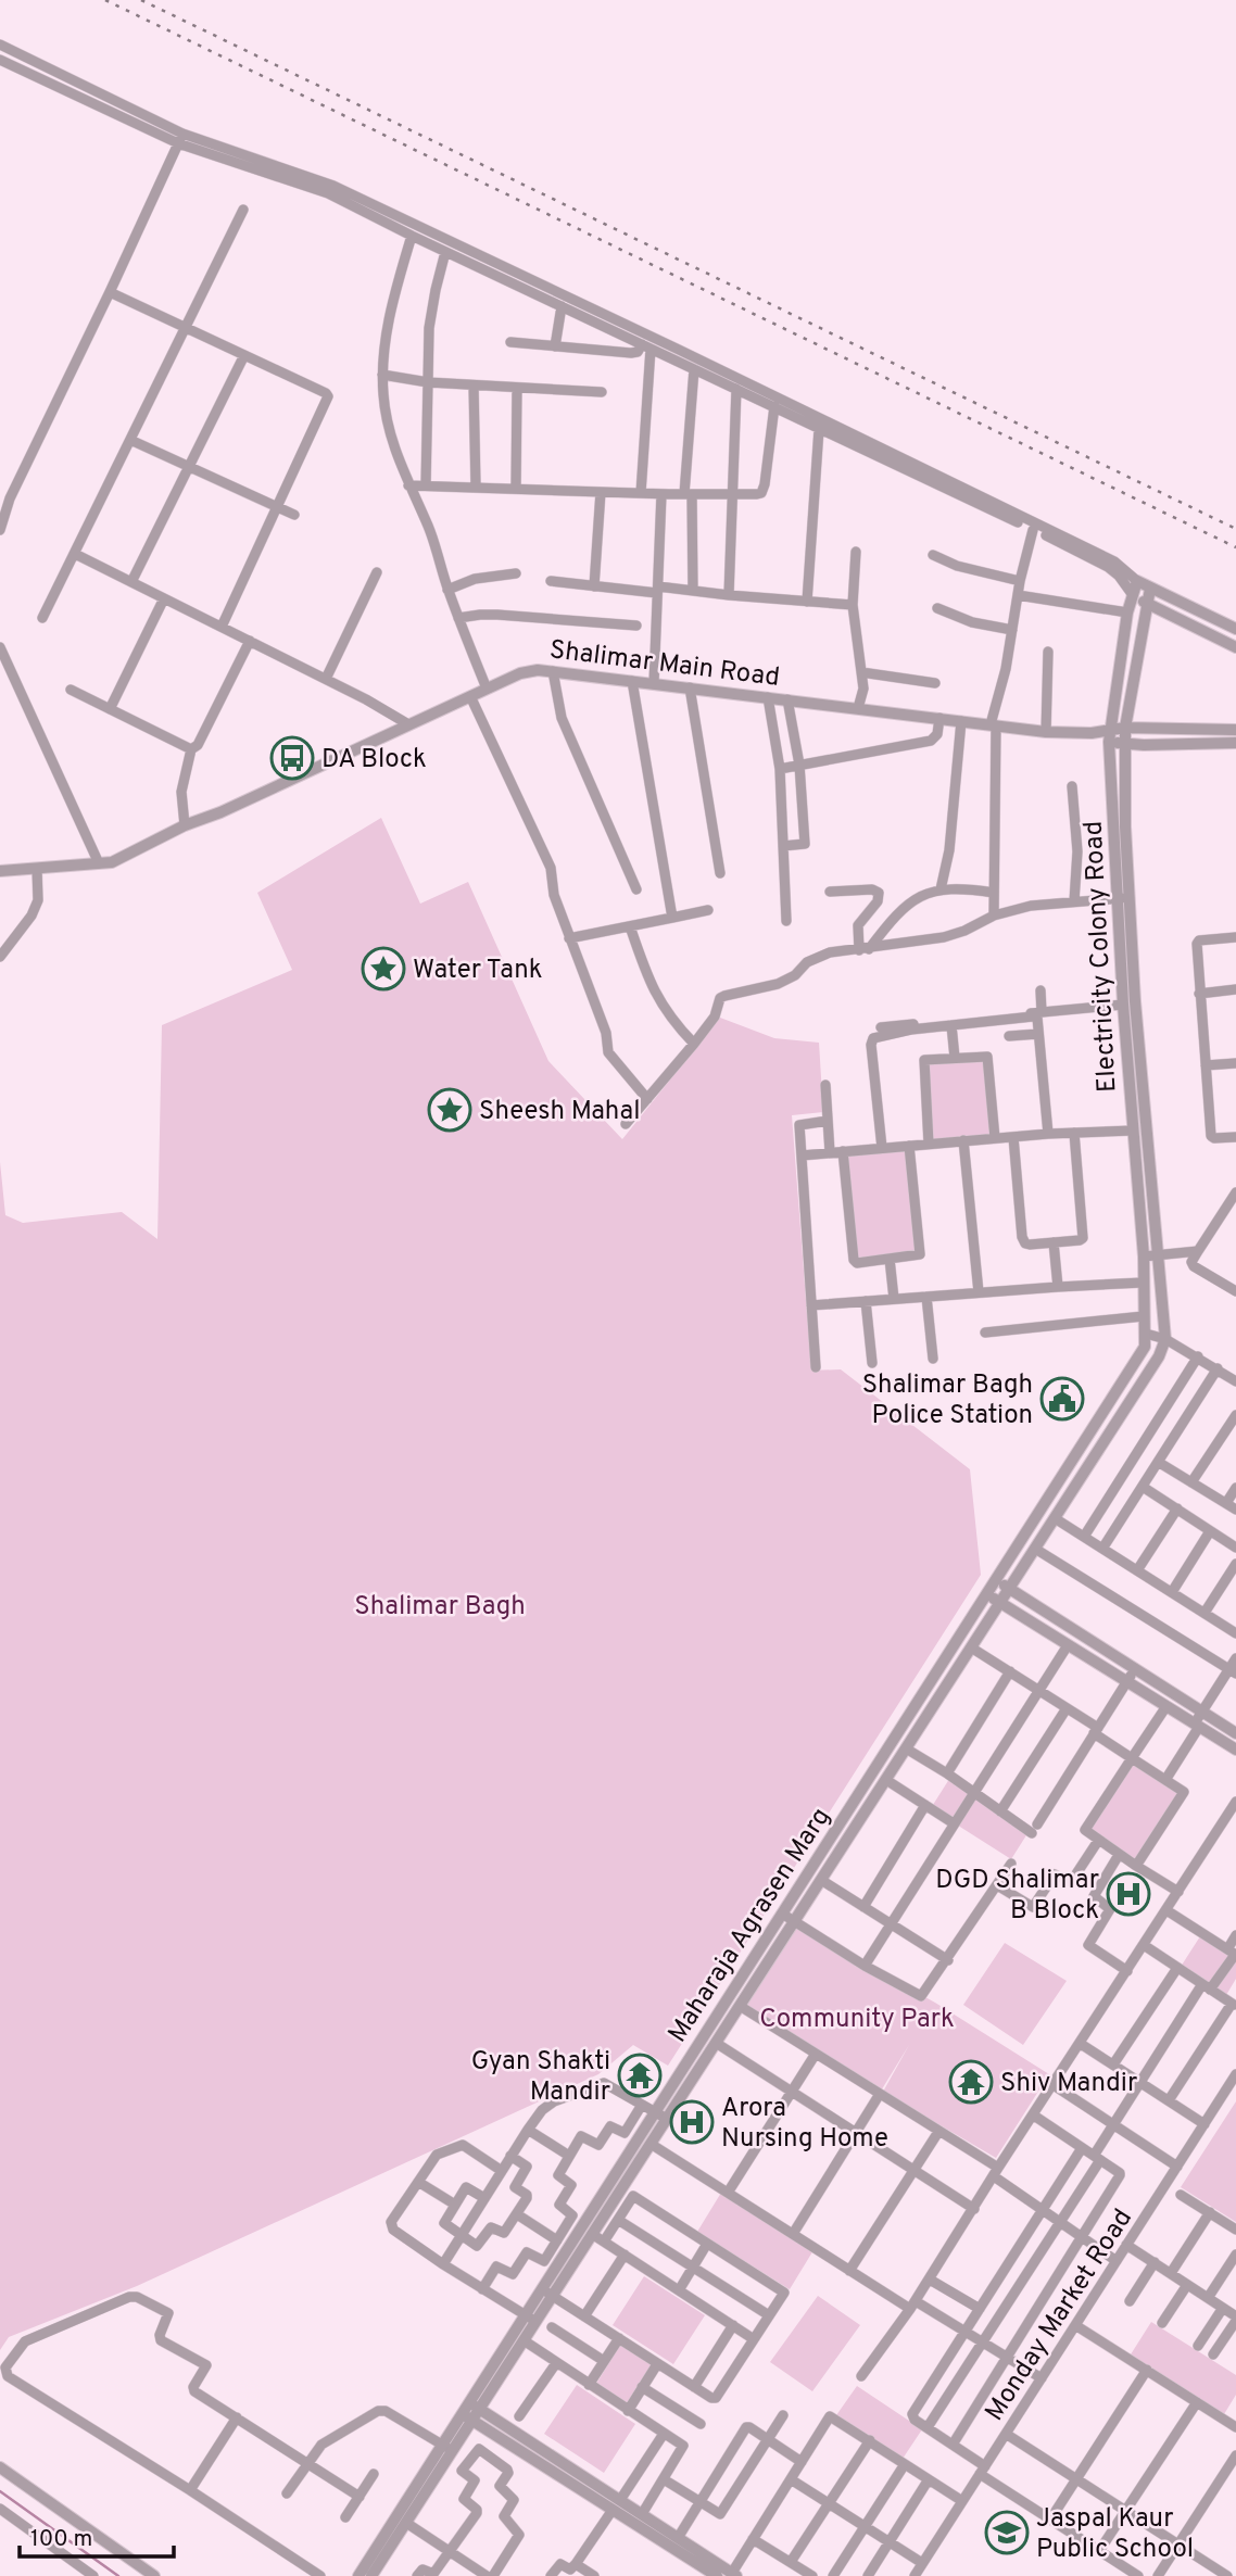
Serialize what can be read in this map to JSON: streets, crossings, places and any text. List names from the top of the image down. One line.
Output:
{"streets":{"street":["Shalimar Main Road","Electricity Colony Road","Maharaja Agrasen Marg","Monday Market Road"]},"crossings":[["Shalimar Main Road","Electricity Colony Road"],["Electricity Colony Road","Maharaja Agrasen Marg"]],"parks":["Shalimar Bagh","Community Park"],"places":{"bus stop":["DA Block"],"place":["Water Tank","Sheesh Mahal"],"public building":["Shalimar Bagh Police Station"],"hospital":["DGD Shalimar B Block","Arora Nursing Home"],"temple":["Gyan Shakti Mandir","Shiv Mandir"],"school or university":["Jaspal Kaur Public School"]},"scale_bar":"100 m"}
